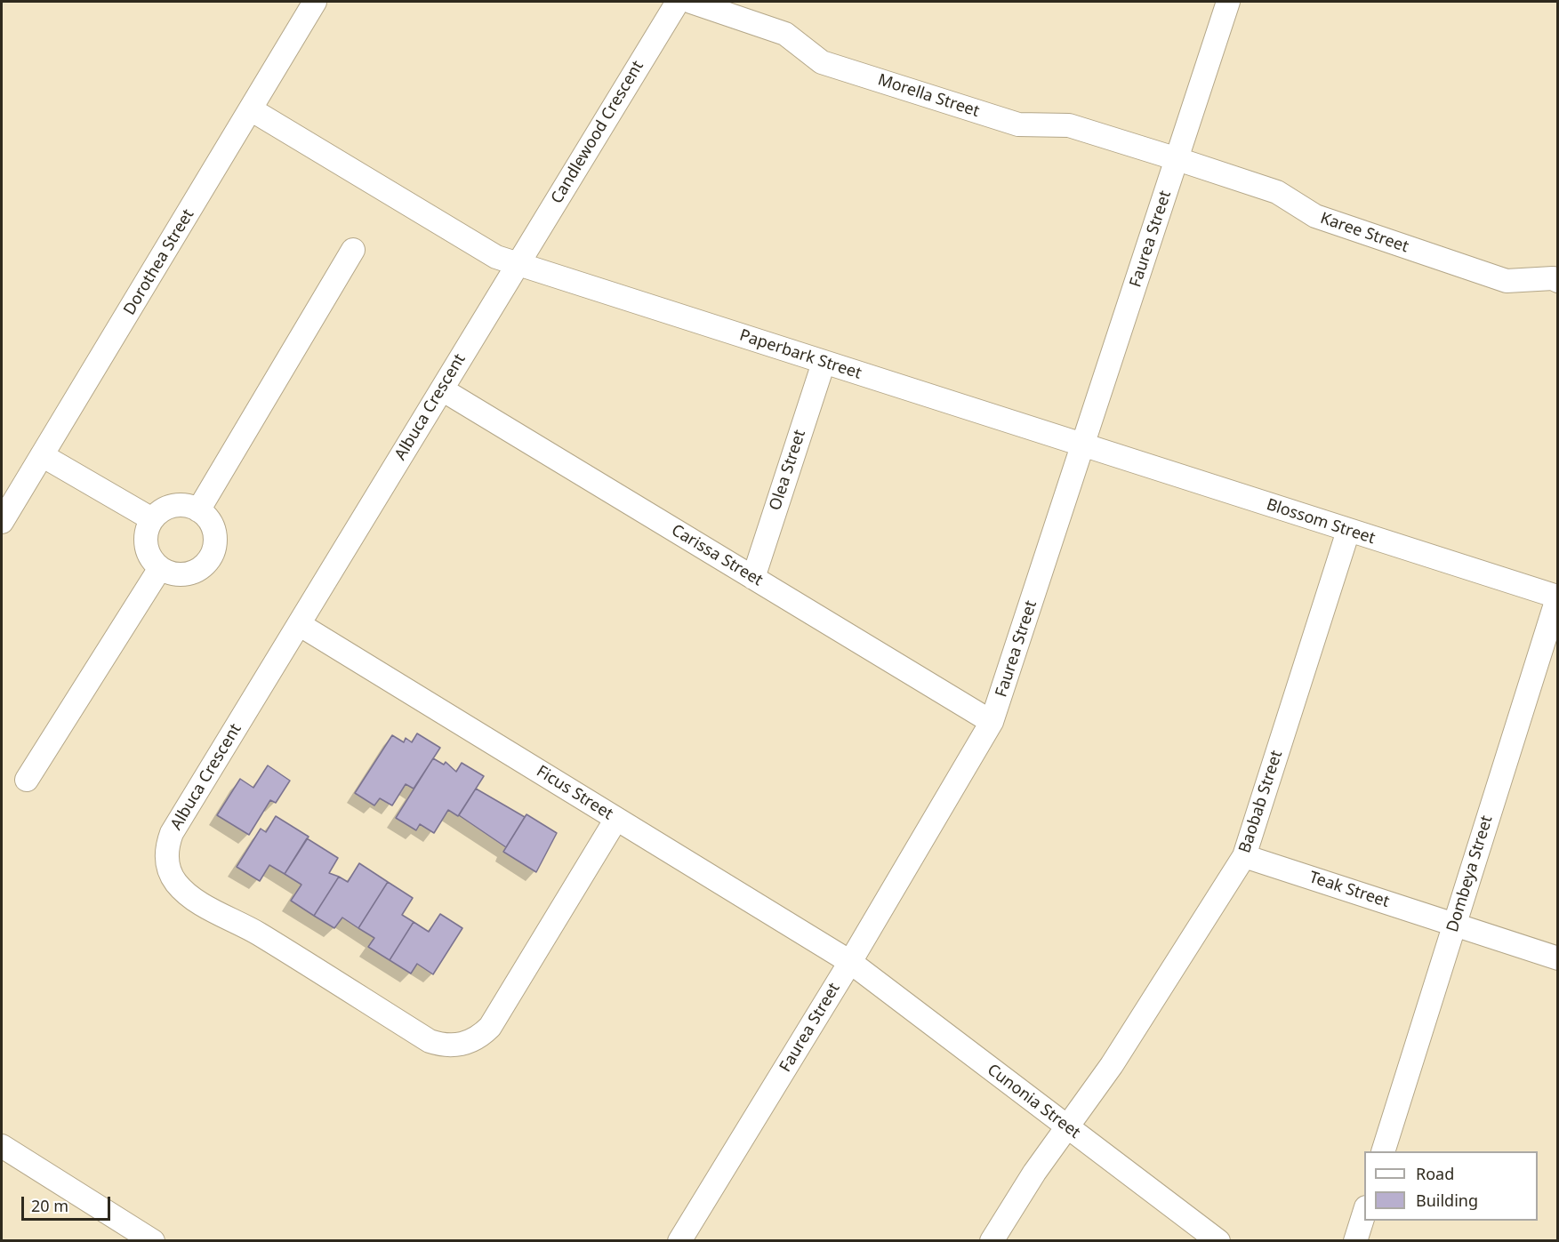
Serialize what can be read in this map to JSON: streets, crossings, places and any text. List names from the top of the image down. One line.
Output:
{"streets":{"street":["Morella Street","Candlewood Crescent","Karee Street","Faurea Street","Dorothea Street","Paperbark Street","Albuca Crescent","Olea Street","Blossom Street","Carissa Street","Ficus Street","Baobab Street","Dombeya Street","Teak Street","Cunonia Street"]},"crossings":[["Morella Street","Karee Street"],["Morella Street","Faurea Street"],["Candlewood Crescent","Paperbark Street"],["Candlewood Crescent","Albuca Crescent"],["Karee Street","Faurea Street"],["Faurea Street","Paperbark Street"],["Faurea Street","Blossom Street"],["Faurea Street","Carissa Street"],["Faurea Street","Ficus Street"],["Faurea Street","Cunonia Street"],["Dorothea Street","Paperbark Street"],["Paperbark Street","Albuca Crescent"],["Paperbark Street","Olea Street"],["Paperbark Street","Blossom Street"],["Albuca Crescent","Carissa Street"],["Albuca Crescent","Ficus Street"],["Olea Street","Carissa Street"],["Blossom Street","Baobab Street"],["Blossom Street","Dombeya Street"],["Ficus Street","Cunonia Street"],["Baobab Street","Teak Street"],["Baobab Street","Cunonia Street"],["Dombeya Street","Teak Street"]],"legend":["Road","Building"],"scale_bar":"20 m"}
